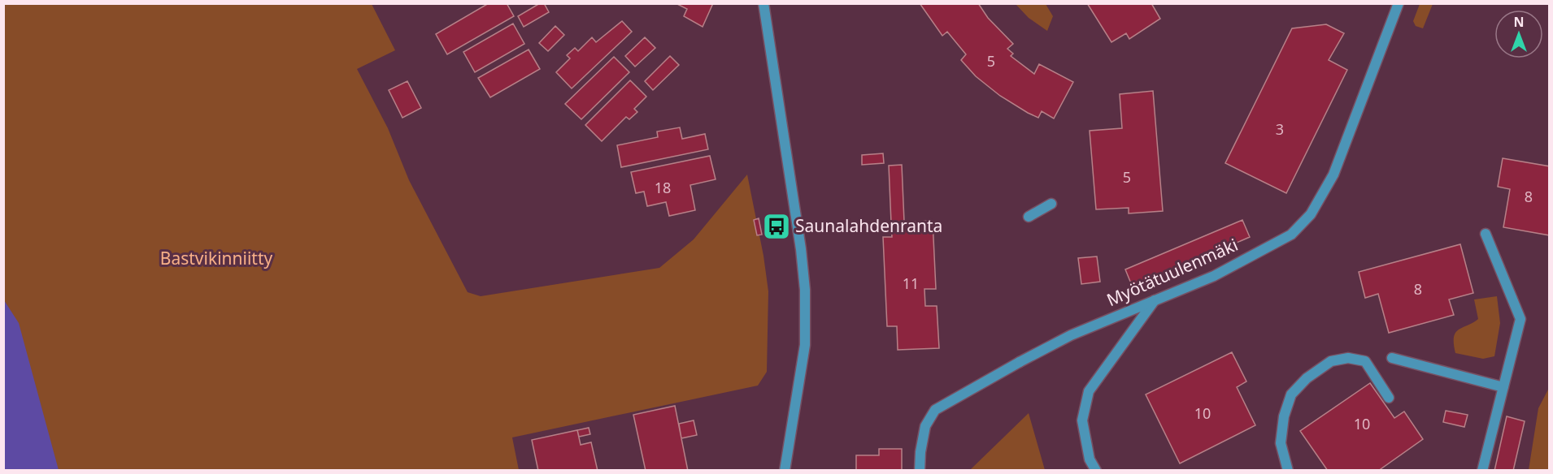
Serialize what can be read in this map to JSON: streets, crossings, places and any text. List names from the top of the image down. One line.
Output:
{"streets":{"street":["Myötätuulenmäki"]},"parks":["Bastvikinniitty"],"places":{"bus stop":["Saunalahdenranta"]},"house_numbers":["5","3","5","18","8","11","8","10","10"],"north":"top"}
